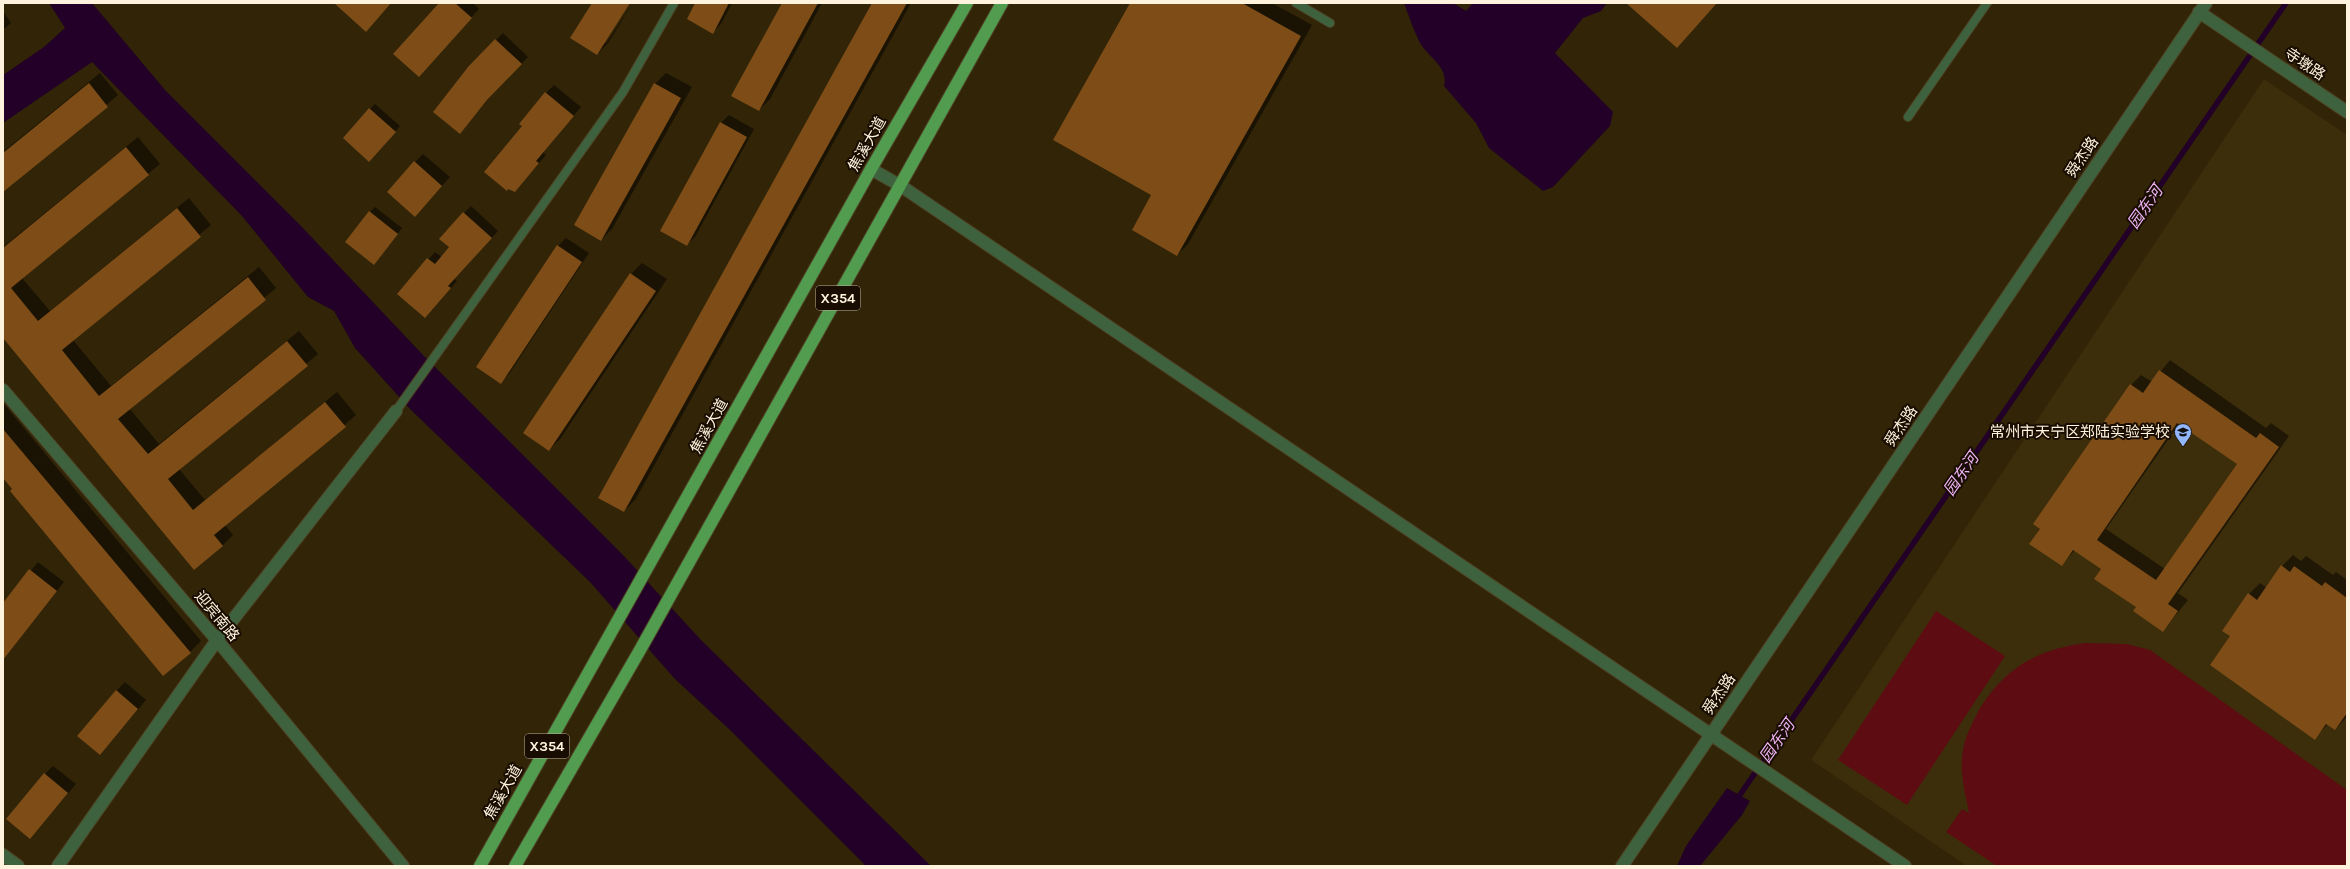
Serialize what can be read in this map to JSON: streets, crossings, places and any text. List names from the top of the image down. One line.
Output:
{"streets":{"main road":["焦溪大道","X354"],"street":["寺墩路","舜杰路","迎宾南路"]},"crossings":[["寺墩路","舜杰路"]],"water":["园东河"],"places":{"school or university":["常州市天宁区郑陆实验学校"]}}
